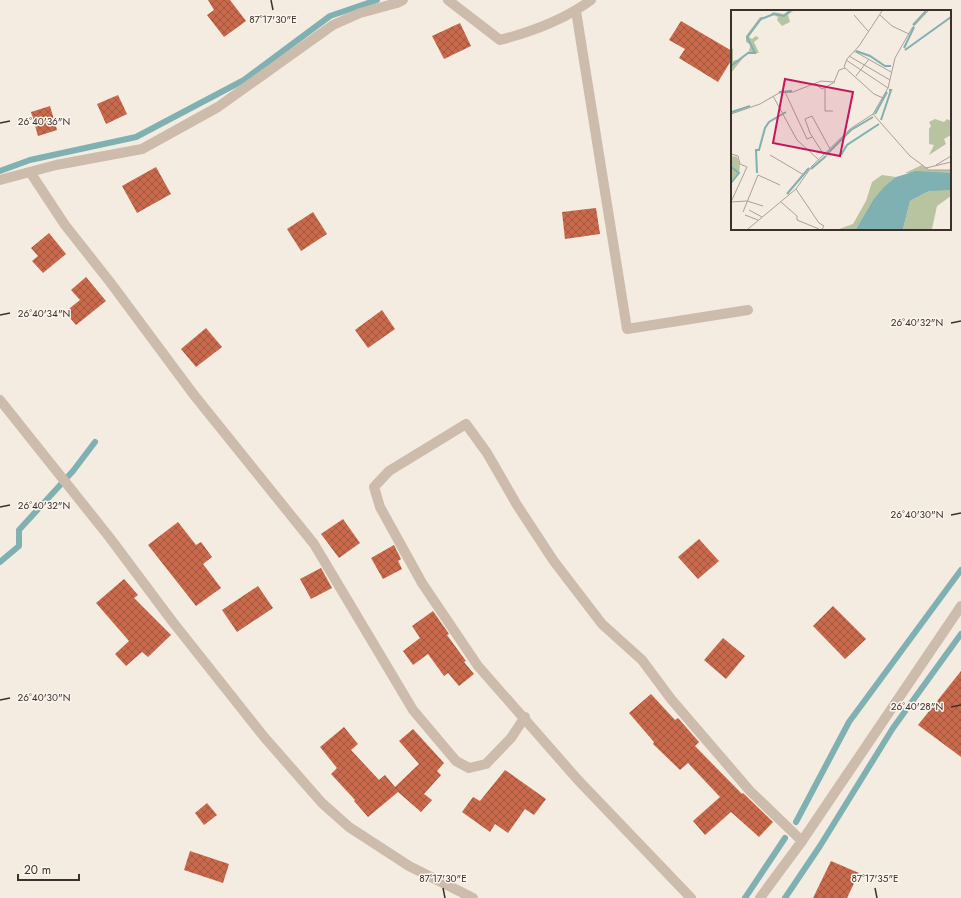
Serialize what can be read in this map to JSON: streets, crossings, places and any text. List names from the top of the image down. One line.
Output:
{"scale_bar":"20 m","coordinates":["87°17'30\"E","26°40'36\"N","26°40'34\"N","26°40'32\"N","26°40'30\"N","26°40'28\"N","87°17'35\"E"]}
